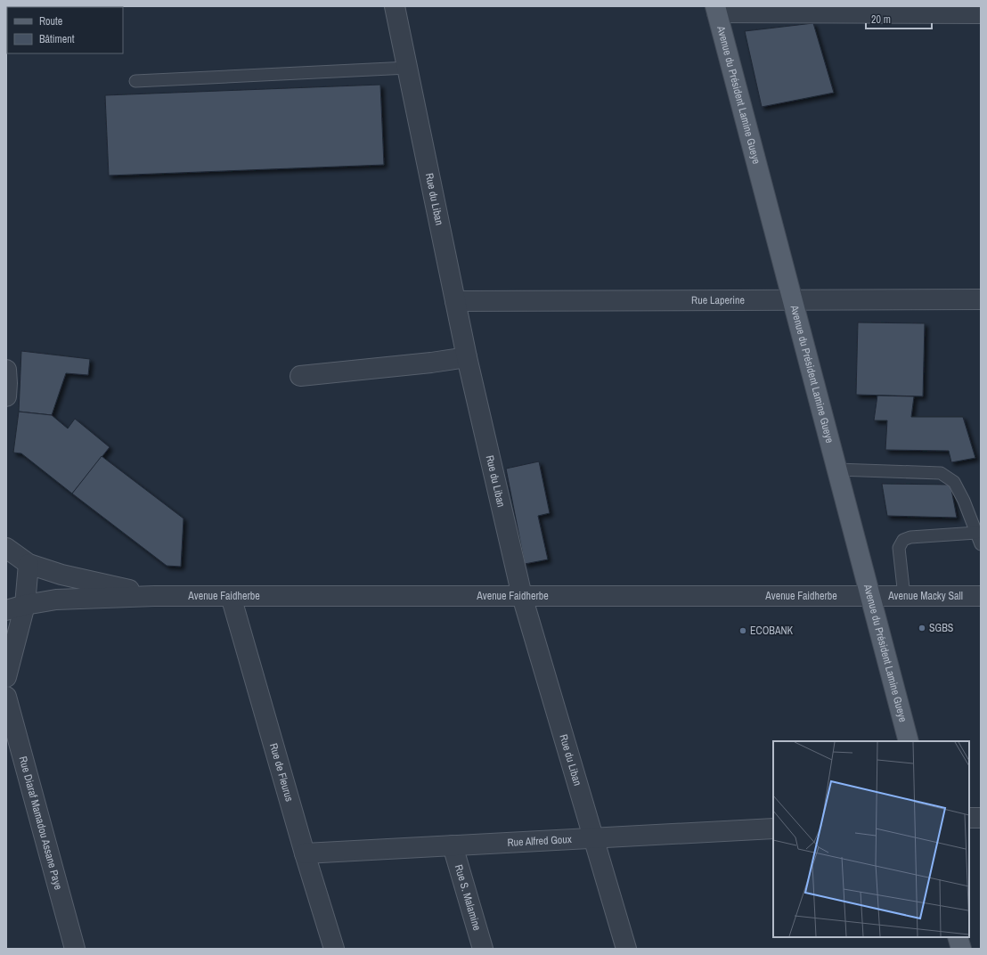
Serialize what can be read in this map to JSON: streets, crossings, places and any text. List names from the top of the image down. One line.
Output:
{"streets":{"main road":["Avenue du Président Lamine Gueye"],"street":["Rue du Liban","Rue Laperine","Avenue Faidherbe","Avenue Macky Sall","Rue de Fleurus","Rue Diaraf Mamadou Assane Paye","Rue Alfred Goux","Rue S. Malamine"]},"crossings":[["Avenue du Président Lamine Gueye","Rue Laperine"],["Avenue du Président Lamine Gueye","Avenue Faidherbe"],["Avenue du Président Lamine Gueye","Avenue Macky Sall"],["Rue du Liban","Rue Laperine"],["Rue du Liban","Avenue Faidherbe"],["Rue du Liban","Rue Alfred Goux"],["Avenue Faidherbe","Avenue Macky Sall"],["Avenue Faidherbe","Rue de Fleurus"],["Rue de Fleurus","Rue Alfred Goux"],["Rue Alfred Goux","Rue S. Malamine"]],"places":["SGBS","ECOBANK"],"legend":["Route","Bâtiment"],"scale_bar":"20 m"}
